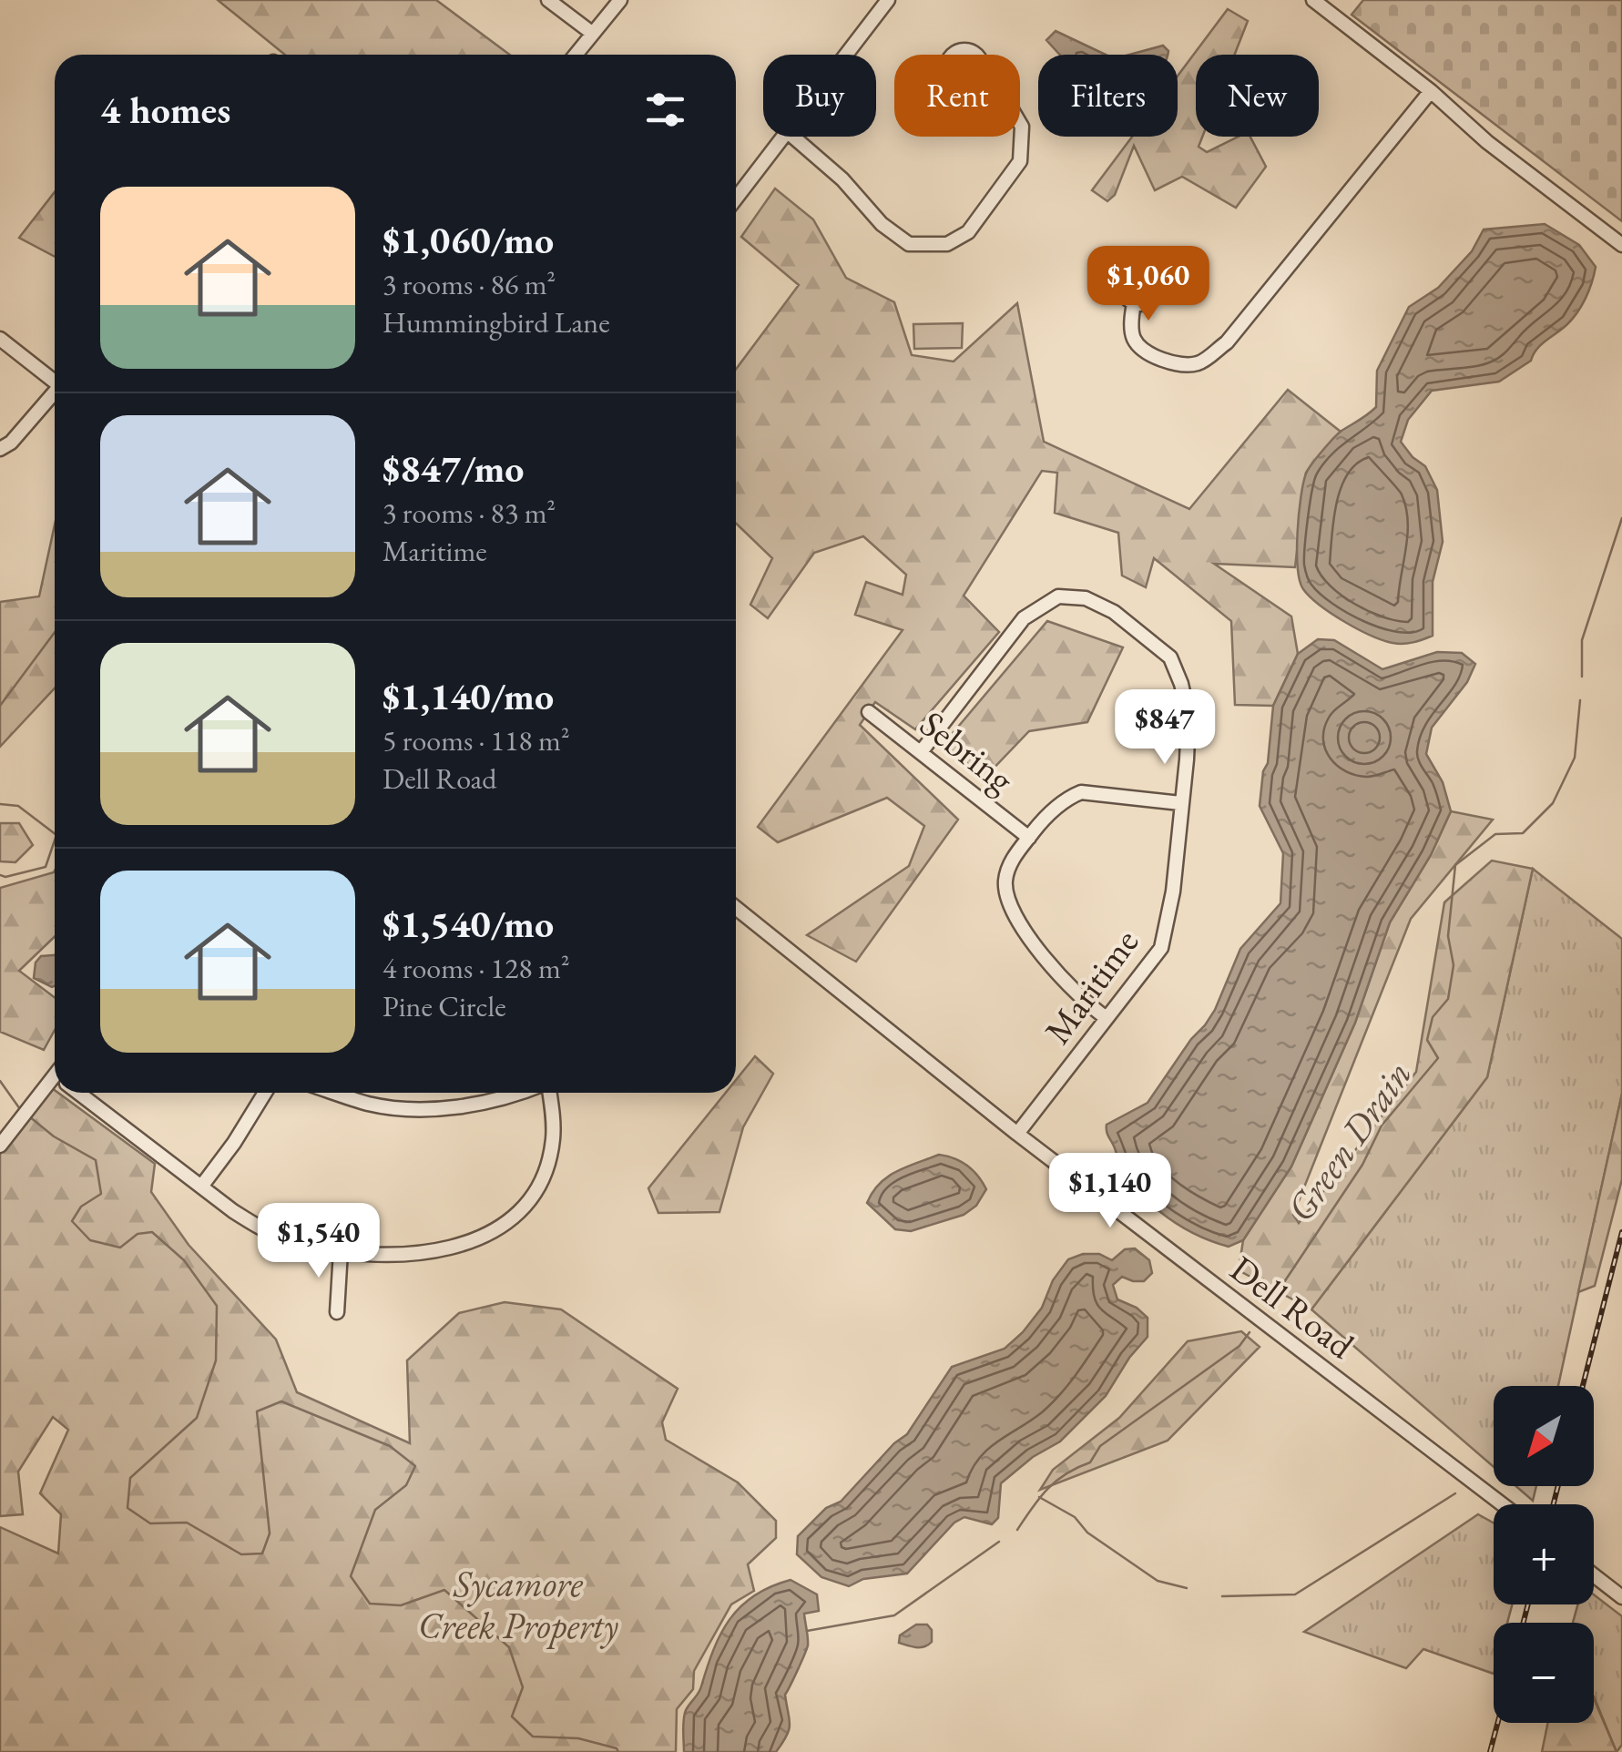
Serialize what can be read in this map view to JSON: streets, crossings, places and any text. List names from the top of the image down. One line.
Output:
{"streets":{"street":["Sebring","Maritime","Dell Road"]},"crossings":[["Sebring","Maritime"],["Maritime","Dell Road"]],"water":["Green Drain"],"parks":["Sycamore Creek Property"],"north":"bottom left","page":{"chip":["Buy","Rent","Filters","New"],"heading":"4 homes","list":[{"name":"$1,060/mo","note":"3 rooms · 86 m² · Hummingbird Lane"},{"name":"$847/mo","note":"3 rooms · 83 m² · Maritime"},{"name":"$1,140/mo","note":"5 rooms · 118 m² · Dell Road"},{"name":"$1,540/mo","note":"4 rooms · 128 m² · Pine Circle"}],"price":["$1,060","$847","$1,140","$1,540"],"map_buttons":["+","−"]}}
